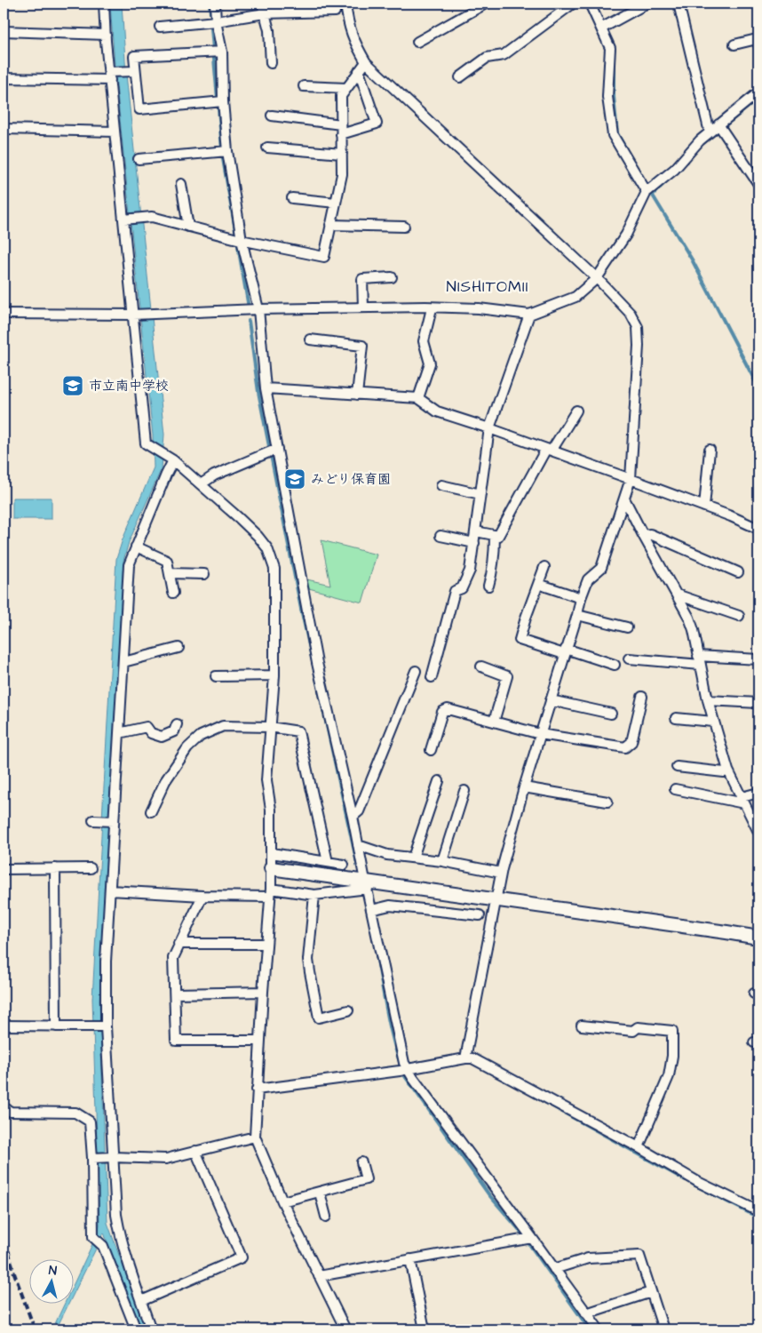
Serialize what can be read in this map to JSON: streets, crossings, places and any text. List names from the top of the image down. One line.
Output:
{"districts":["NISHITOMII"],"places":{"school or university":["市立南中学校","みどり保育園"]},"north":"top"}
